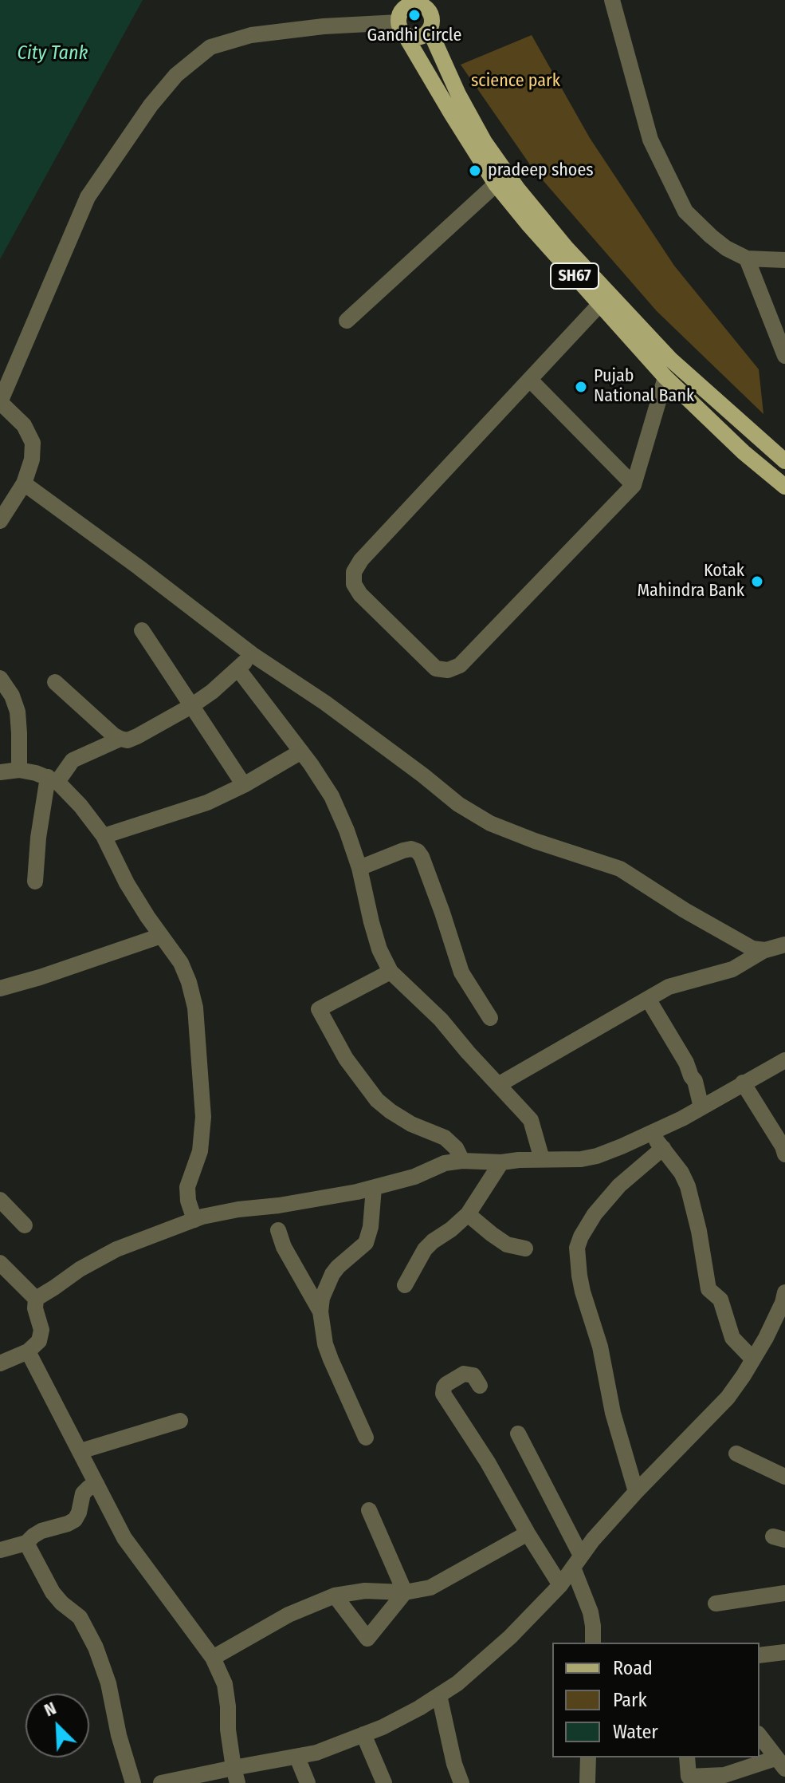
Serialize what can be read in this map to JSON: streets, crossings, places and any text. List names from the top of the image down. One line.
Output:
{"streets":{"main road":["SH67"]},"water":["City Tank"],"parks":["science park"],"places":["Gandhi Circle","pradeep shoes","Pujab National Bank","Kotak Mahindra Bank"],"legend":["Road","Park","Water"],"north":"top left"}
